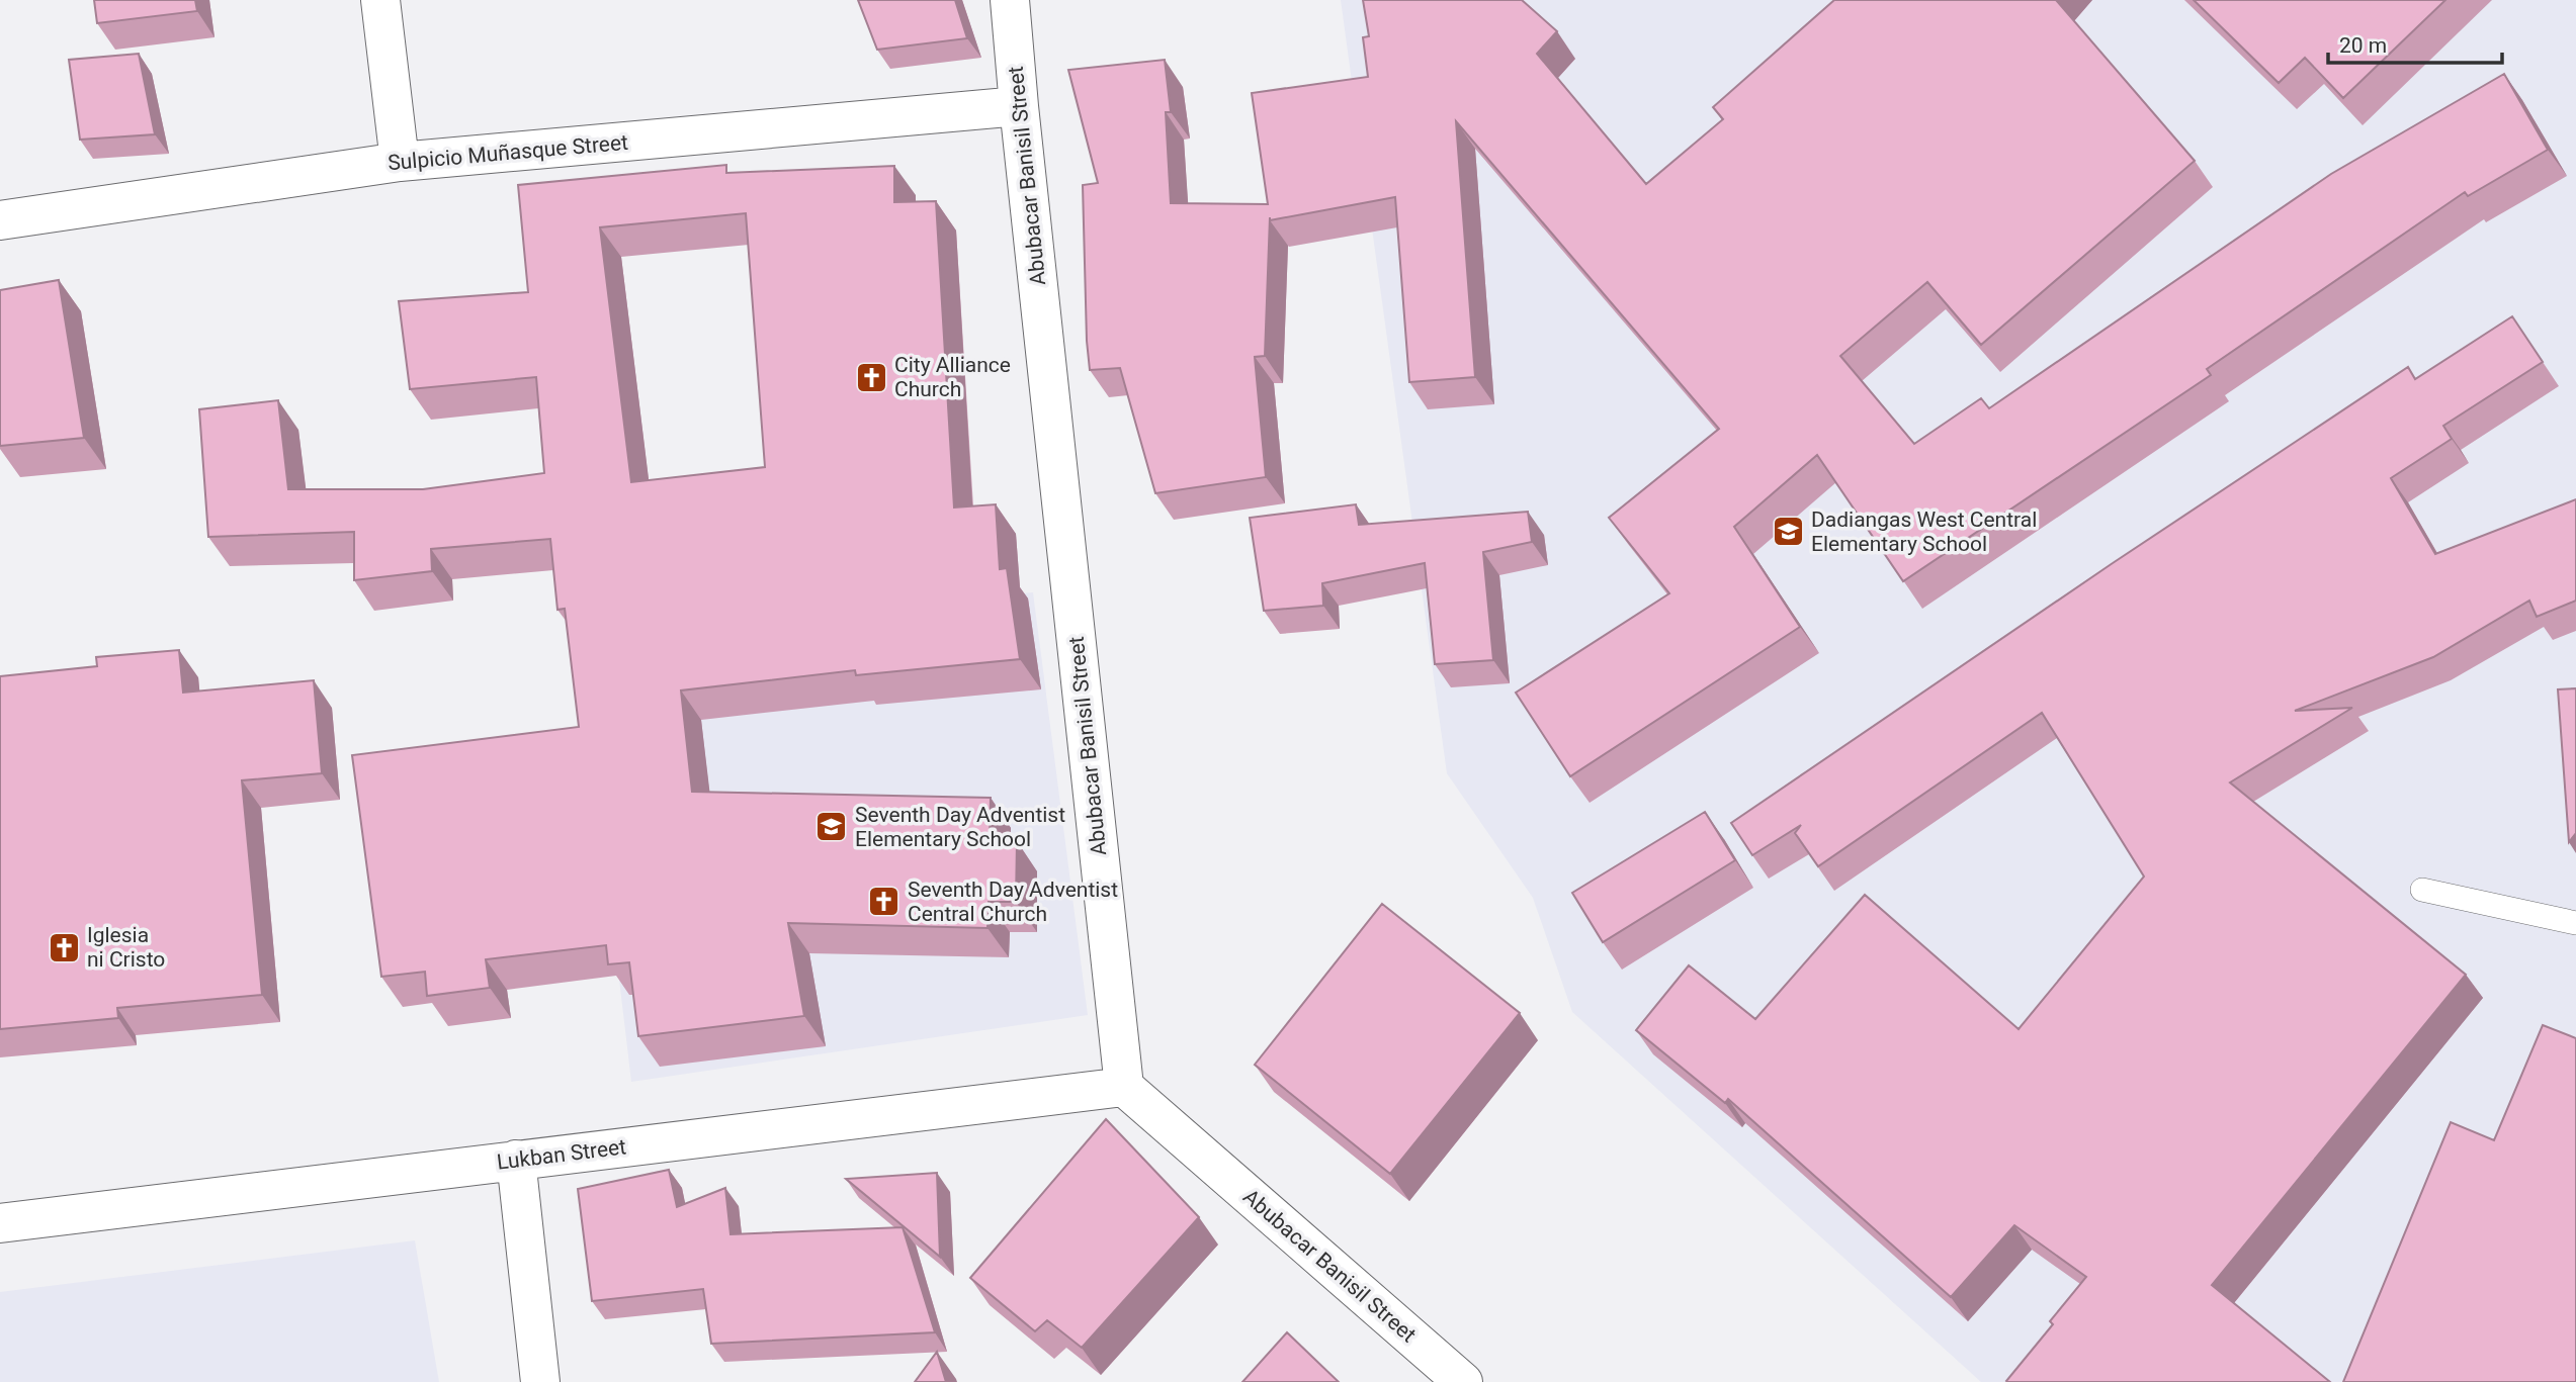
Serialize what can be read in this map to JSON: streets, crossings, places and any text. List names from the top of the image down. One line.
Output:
{"streets":{"street":["Sulpicio Muñasque Street","Abubacar Banisil Street","Lukban Street"]},"crossings":[["Sulpicio Muñasque Street","Abubacar Banisil Street"],["Abubacar Banisil Street","Lukban Street"]],"places":{"church":["City Alliance Church","Seventh Day Adventist Central Church","Iglesia ni Cristo"],"school or university":["Dadiangas West Central Elementary School","Seventh Day Adventist Elementary School"]},"scale_bar":"20 m"}
